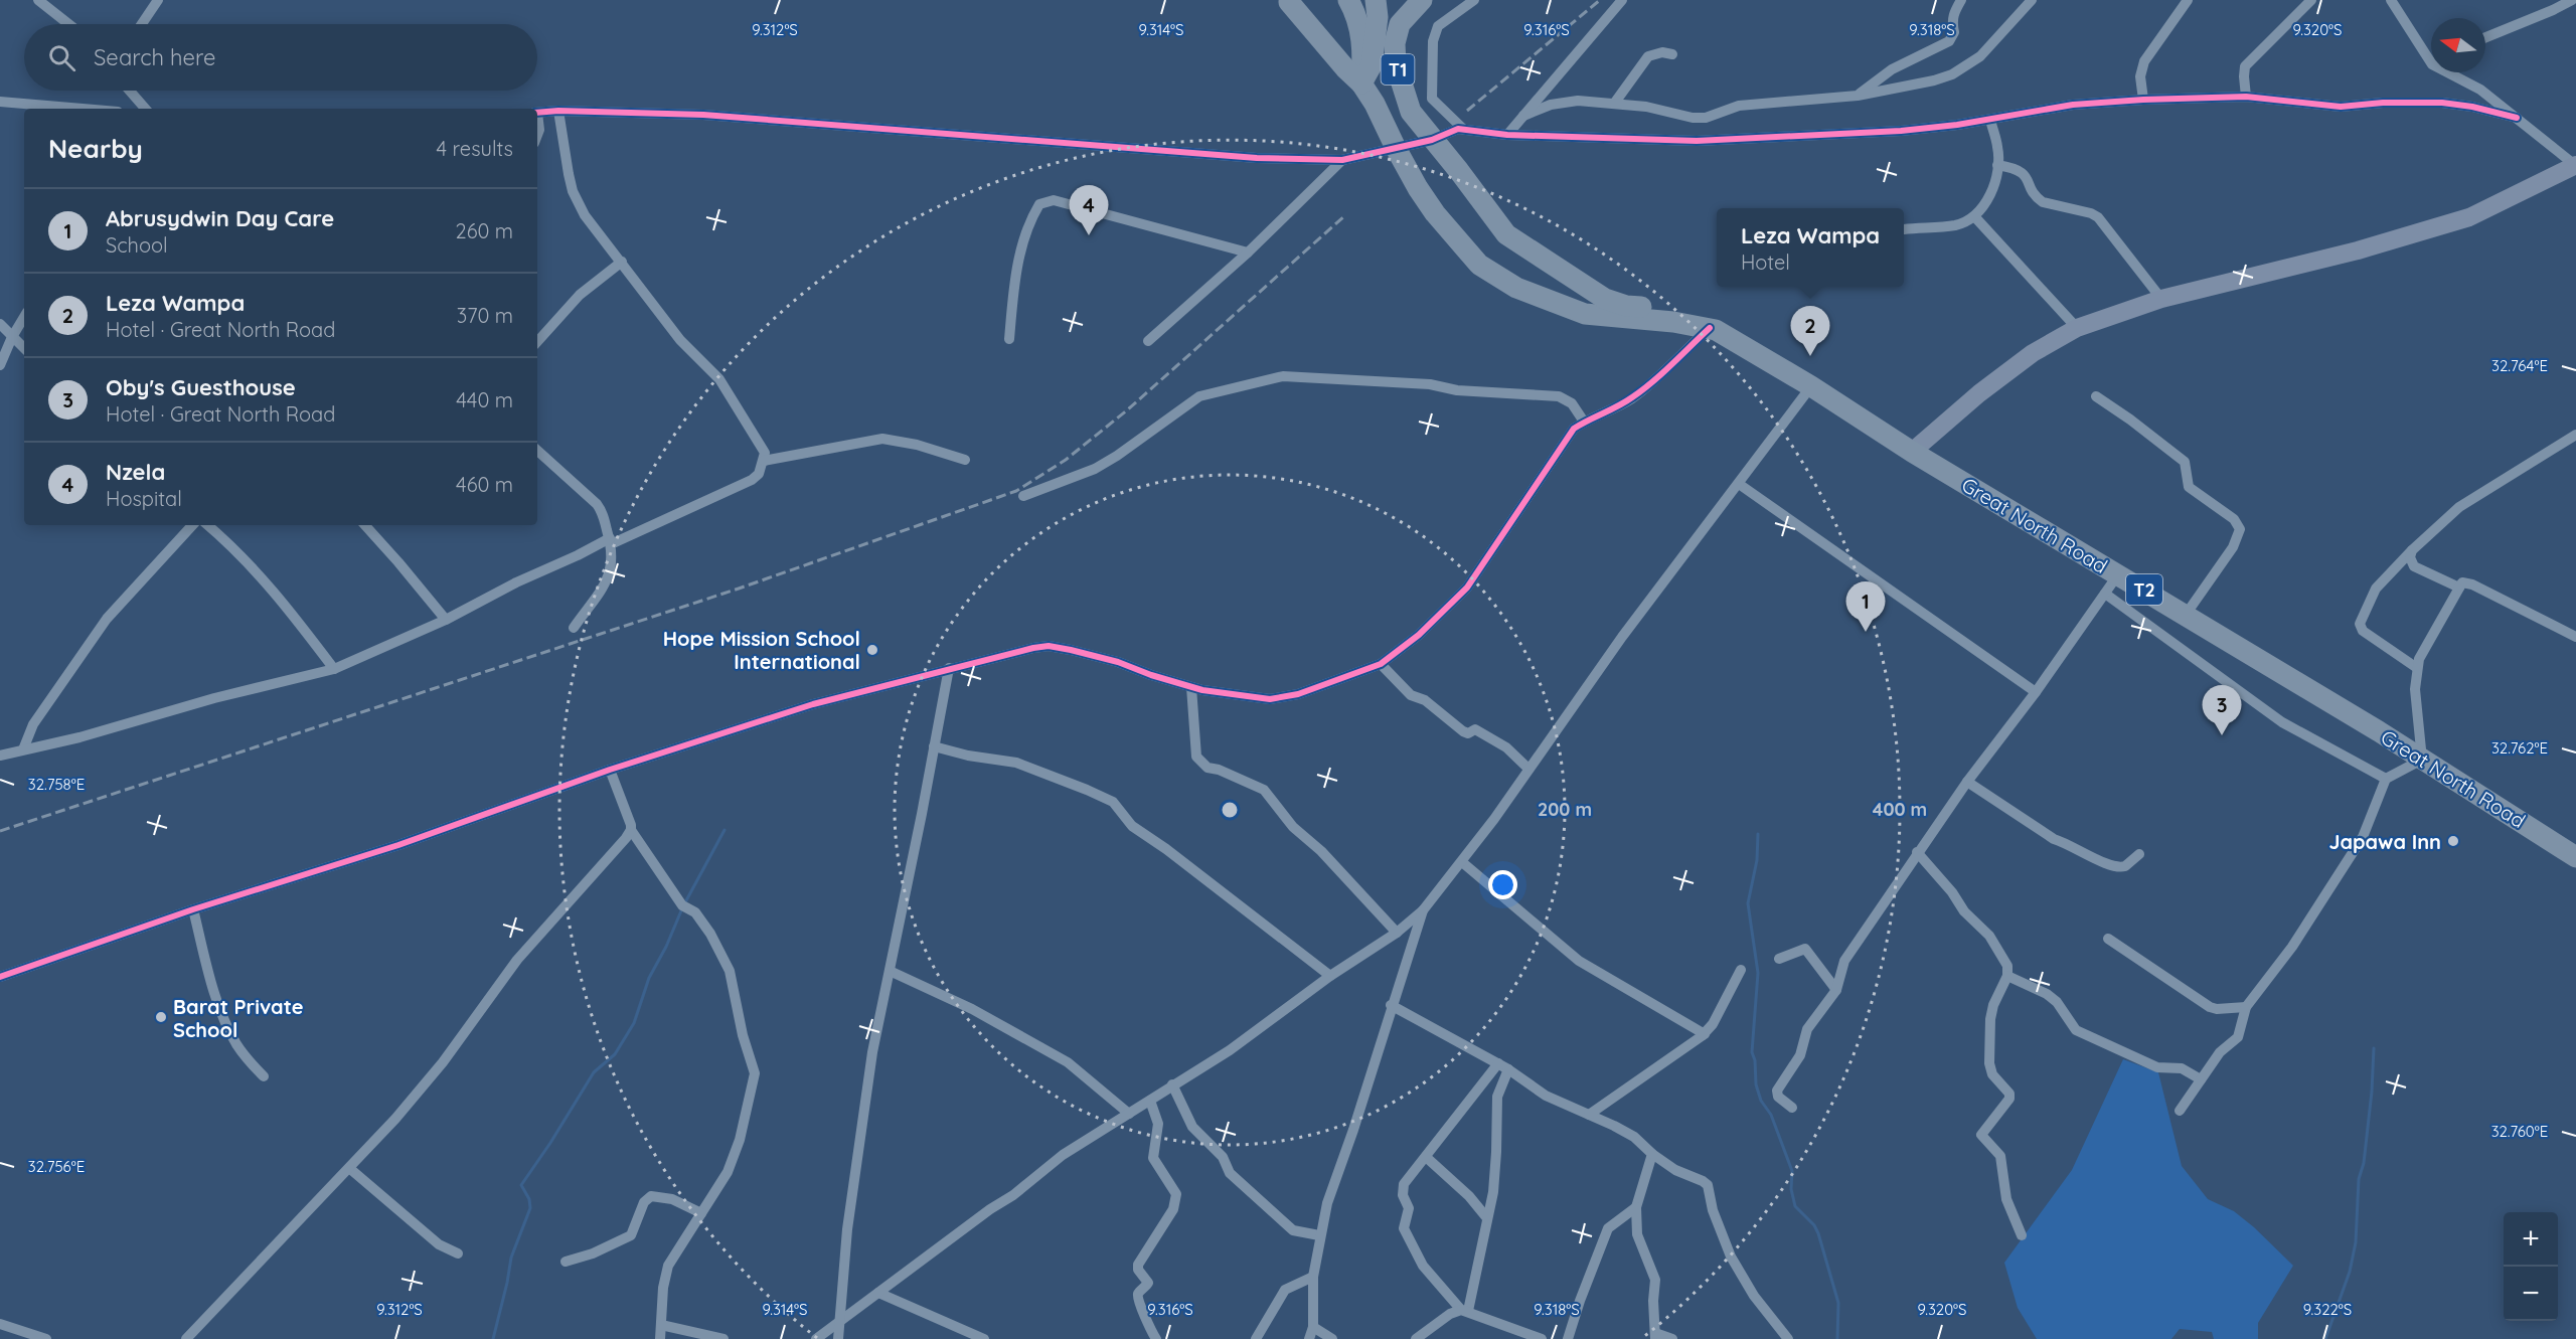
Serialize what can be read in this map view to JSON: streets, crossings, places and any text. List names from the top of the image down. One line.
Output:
{"streets":{"highway":["T1","Great North Road","T2"]},"places":["Hope Mission School International","Japawa Inn","Barat Private School"],"north":"left","page":{"search":"Search here","heading":["Nearby","4 results"],"pins":["4","2","1","3"],"list":[{"mark":"1","name":"Abrusydwin Day Care","note":"School","value":"260 m"},{"mark":"2","name":"Leza Wampa","note":"Hotel · Great North Road","value":"370 m"},{"mark":"3","name":"Oby's Guesthouse","note":"Hotel · Great North Road","value":"440 m"},{"mark":"4","name":"Nzela","note":"Hospital","value":"460 m"}],"popup":["Leza Wampa","Hotel"],"map_buttons":["+","−"]},"coordinates":["9.312°S","9.314°S","9.316°S","9.318°S","9.320°S","32.764°E","32.762°E","32.758°E","32.760°E","32.756°E","9.322°S"],"rings":["200 m","400 m"]}
